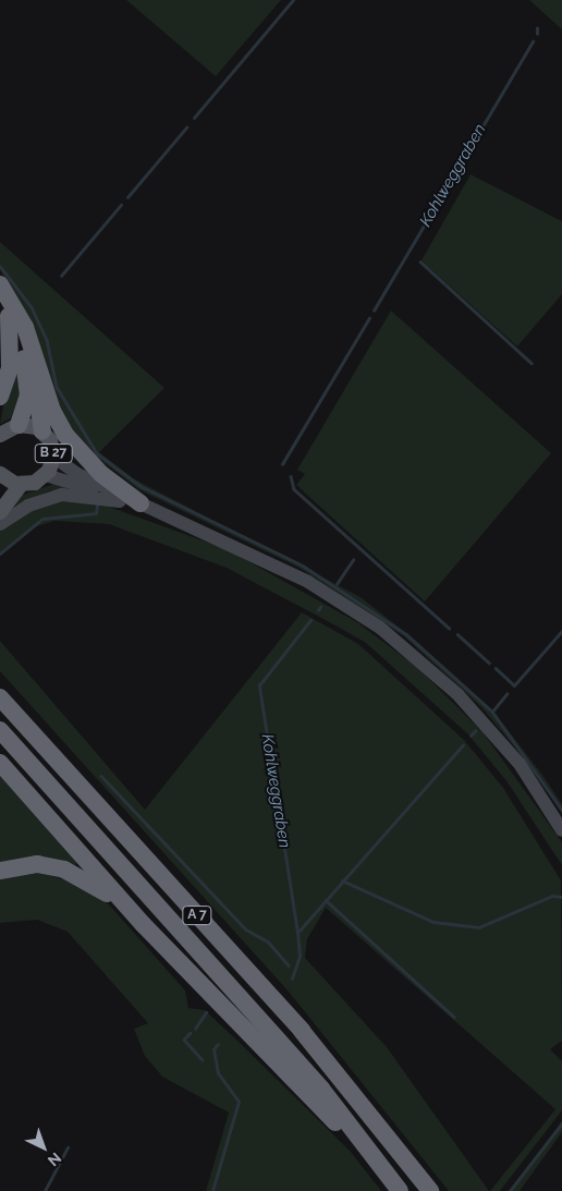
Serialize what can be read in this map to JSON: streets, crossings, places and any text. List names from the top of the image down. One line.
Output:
{"streets":{"highway":["A 7"],"main road":["B 27"]},"water":["Kohlweggraben"],"north":"bottom right"}
